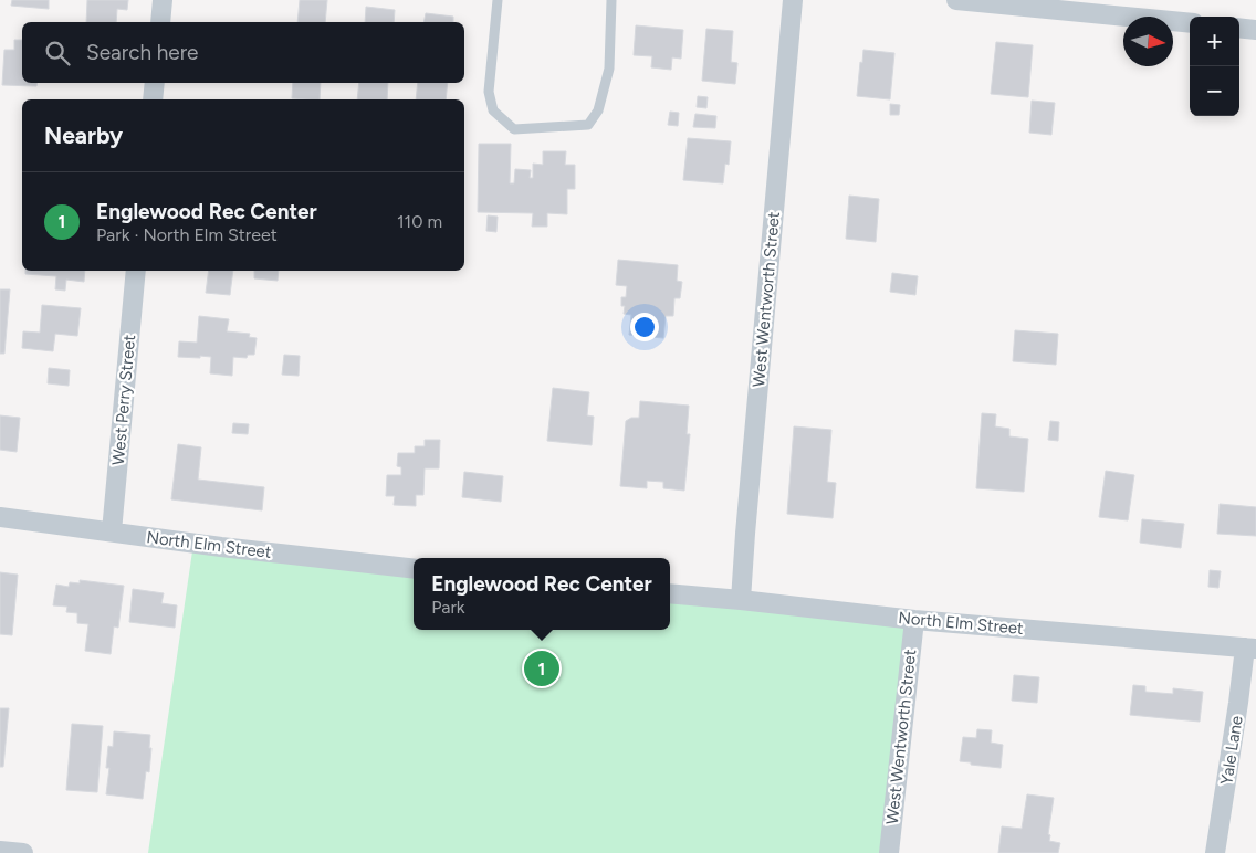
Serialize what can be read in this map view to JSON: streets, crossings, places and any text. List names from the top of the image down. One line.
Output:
{"streets":{"street":["West Wentworth Street","West Perry Street","North Elm Street","Yale Lane"]},"crossings":[["West Wentworth Street","North Elm Street"],["West Perry Street","North Elm Street"],["North Elm Street","Yale Lane"]],"north":"right","page":{"map_buttons":["+","−"],"search":"Search here","heading":"Nearby","list":[{"mark":"1","name":"Englewood Rec Center","note":"Park · North Elm Street","value":"110 m"}],"popup":["Englewood Rec Center","Park"],"pins":"1"}}
